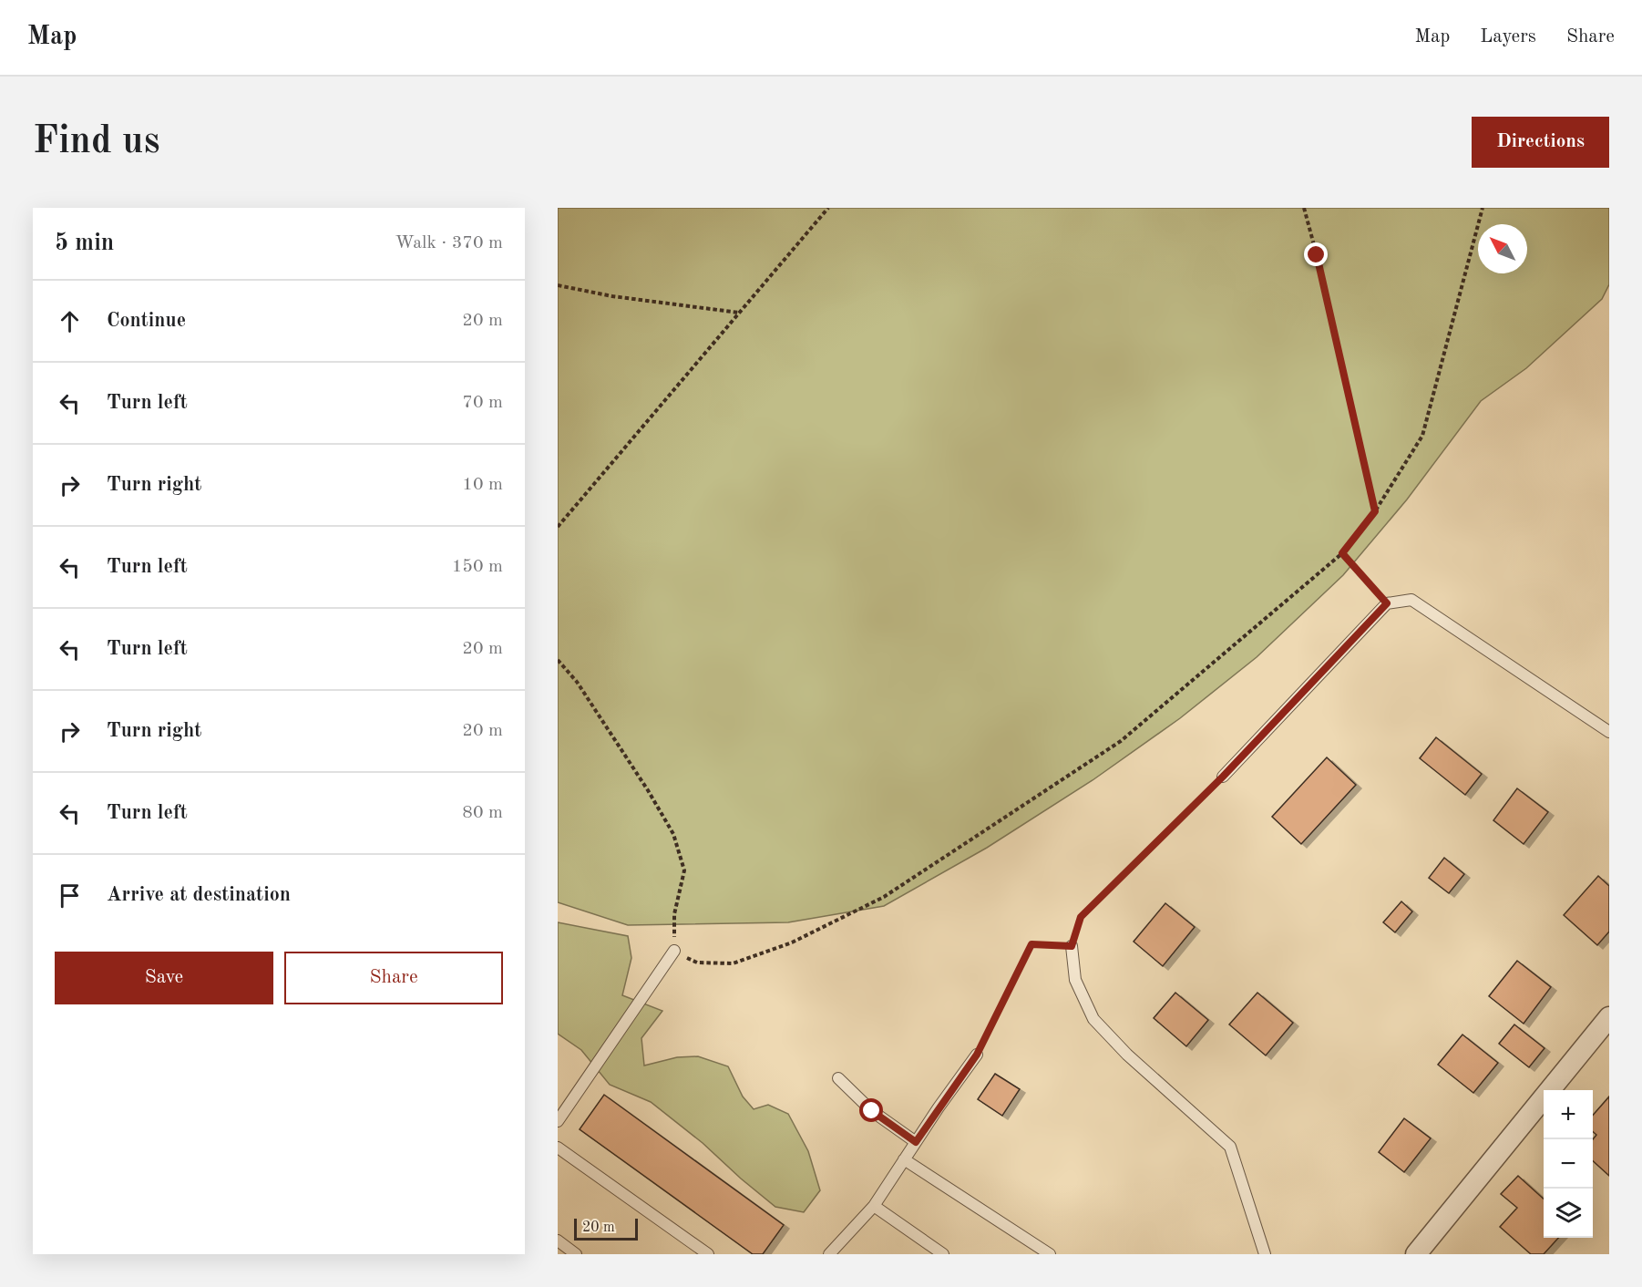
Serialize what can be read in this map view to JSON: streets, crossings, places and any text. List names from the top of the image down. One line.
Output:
{"scale_bar":"20 m","north":"top left","page":{"header":"Map","nav":["Map","Layers","Share"],"buttons":["Directions",["Save","Share"]],"title":"Find us","heading":["5 min","Walk · 370 m"],"list":[["Continue","20 m"],["Turn left","70 m"],["Turn right","10 m"],["Turn left","150 m"],["Turn left","20 m"],["Turn right","20 m"],["Turn left","80 m"],"Arrive at destination"],"map_buttons":["+","−"],"scale":"20 m"}}
